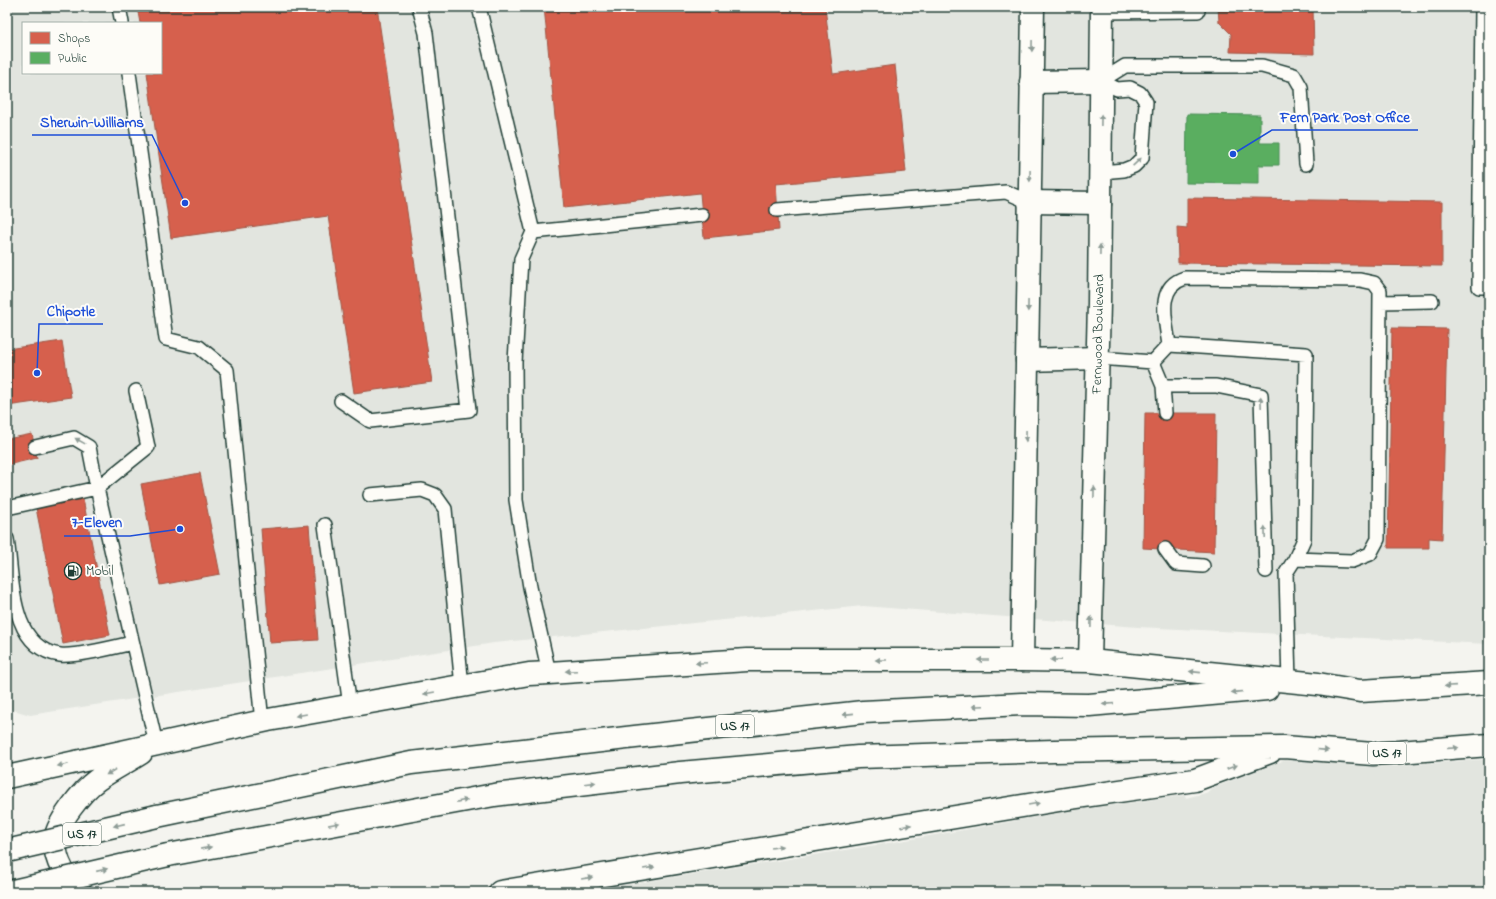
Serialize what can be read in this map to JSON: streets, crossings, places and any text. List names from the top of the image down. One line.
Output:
{"streets":{"main road":["Fernwood Boulevard","US 17"]},"places":{"other":["Fern Park Post Office","Sherwin-Williams","Chipotle","7-Eleven"],"fuel station":["Mobil"]},"legend":["Shops","Public"]}
